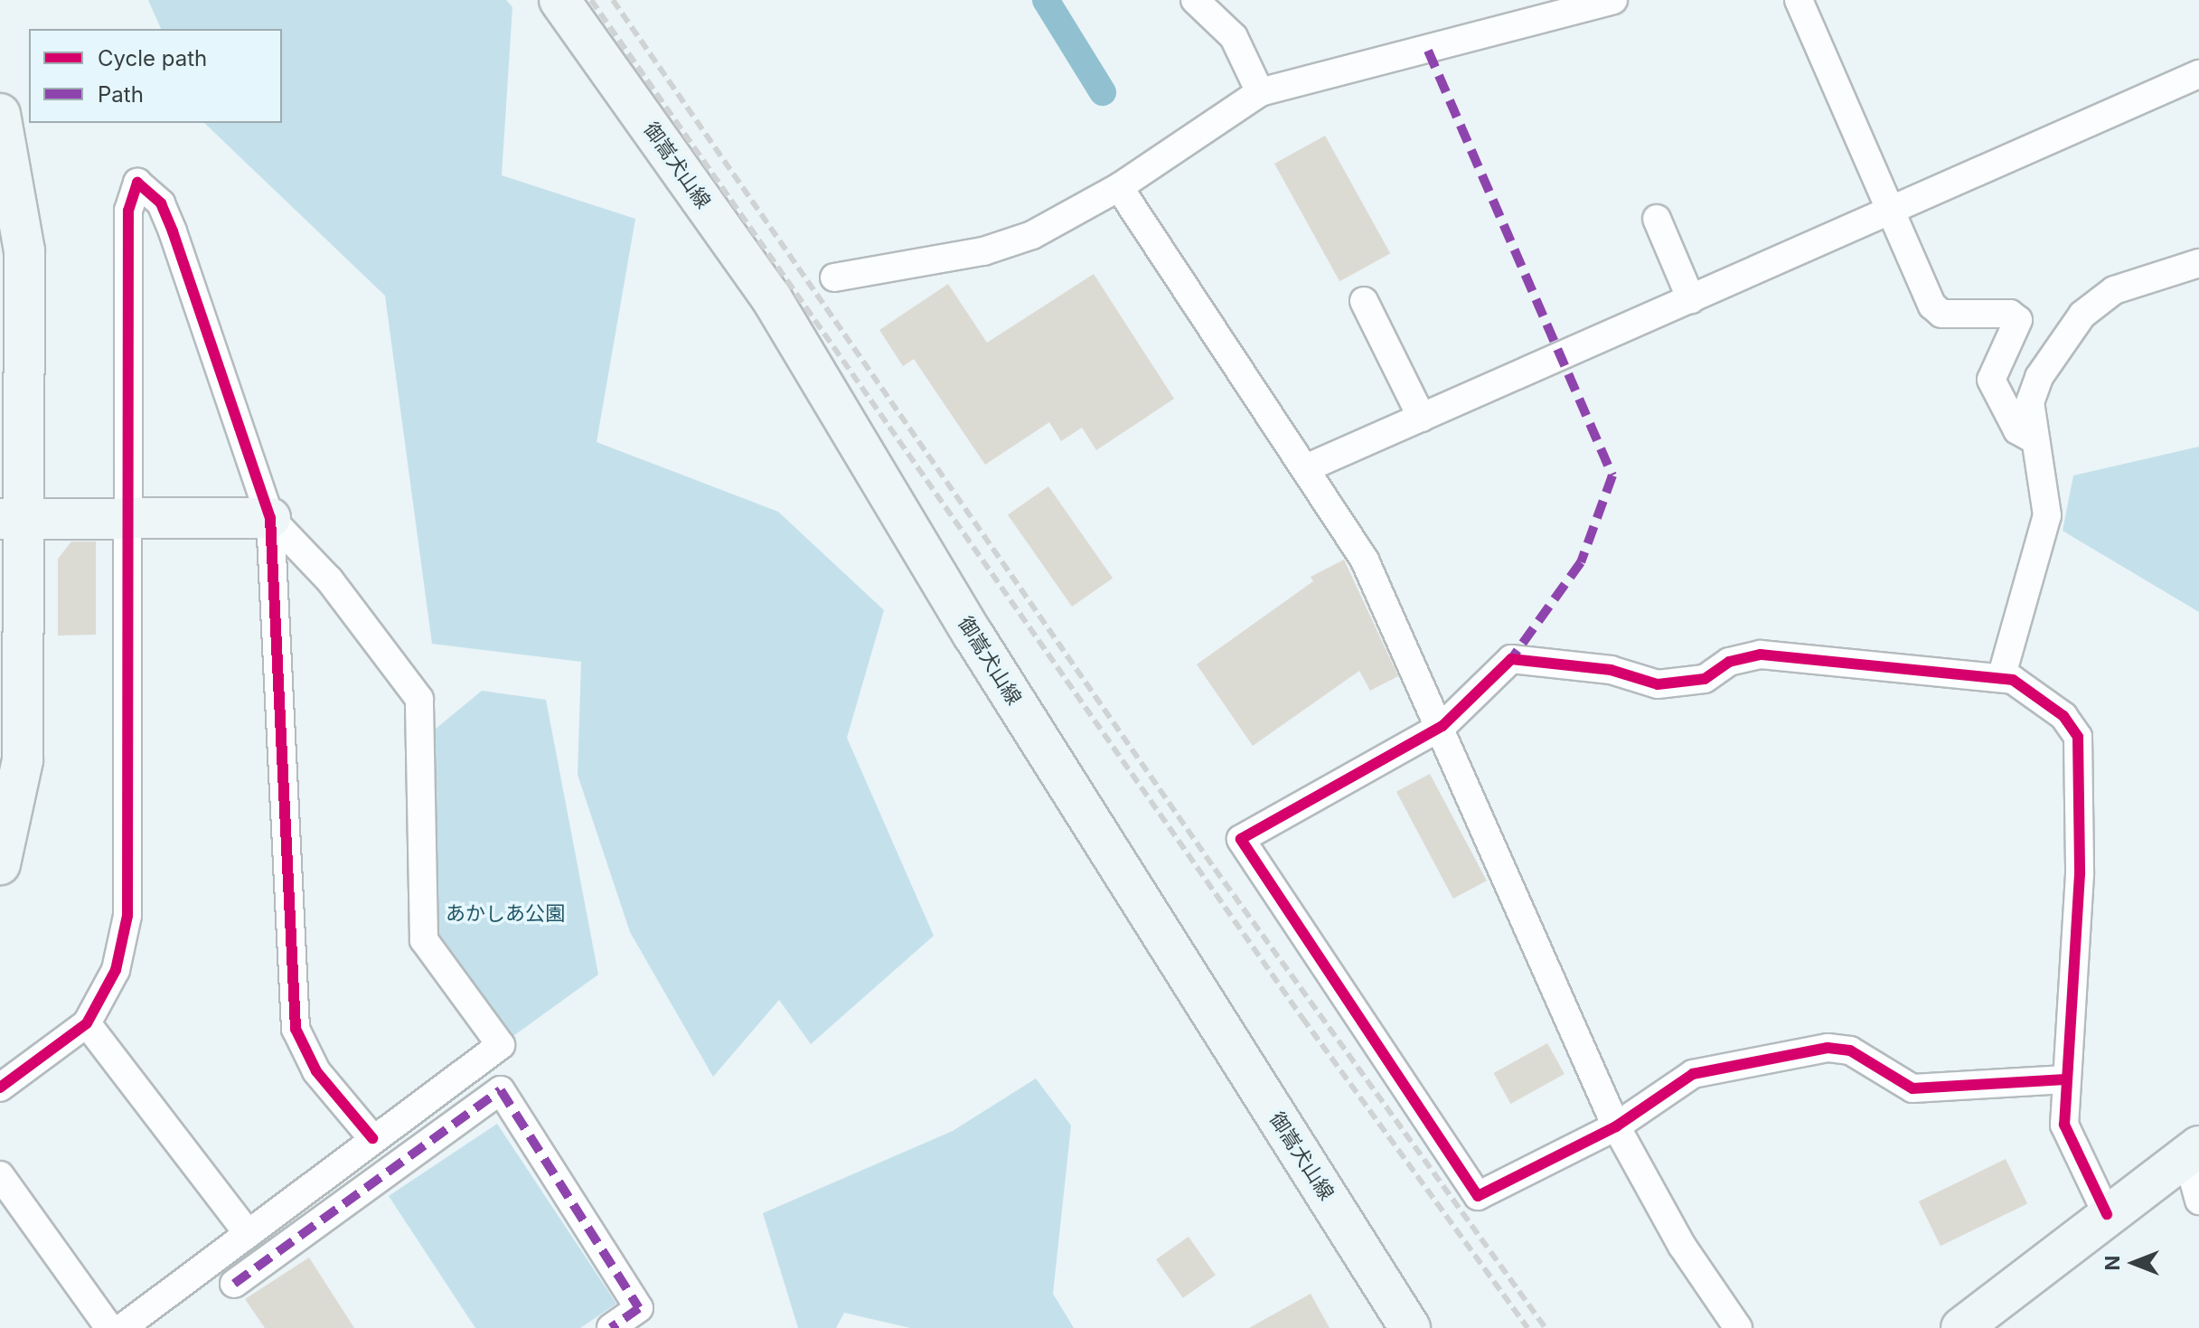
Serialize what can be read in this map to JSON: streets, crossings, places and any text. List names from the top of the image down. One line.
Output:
{"streets":{"main road":["御嵩犬山線"]},"parks":["あかしあ公園"],"legend":["Cycle path","Path"],"north":"left"}
